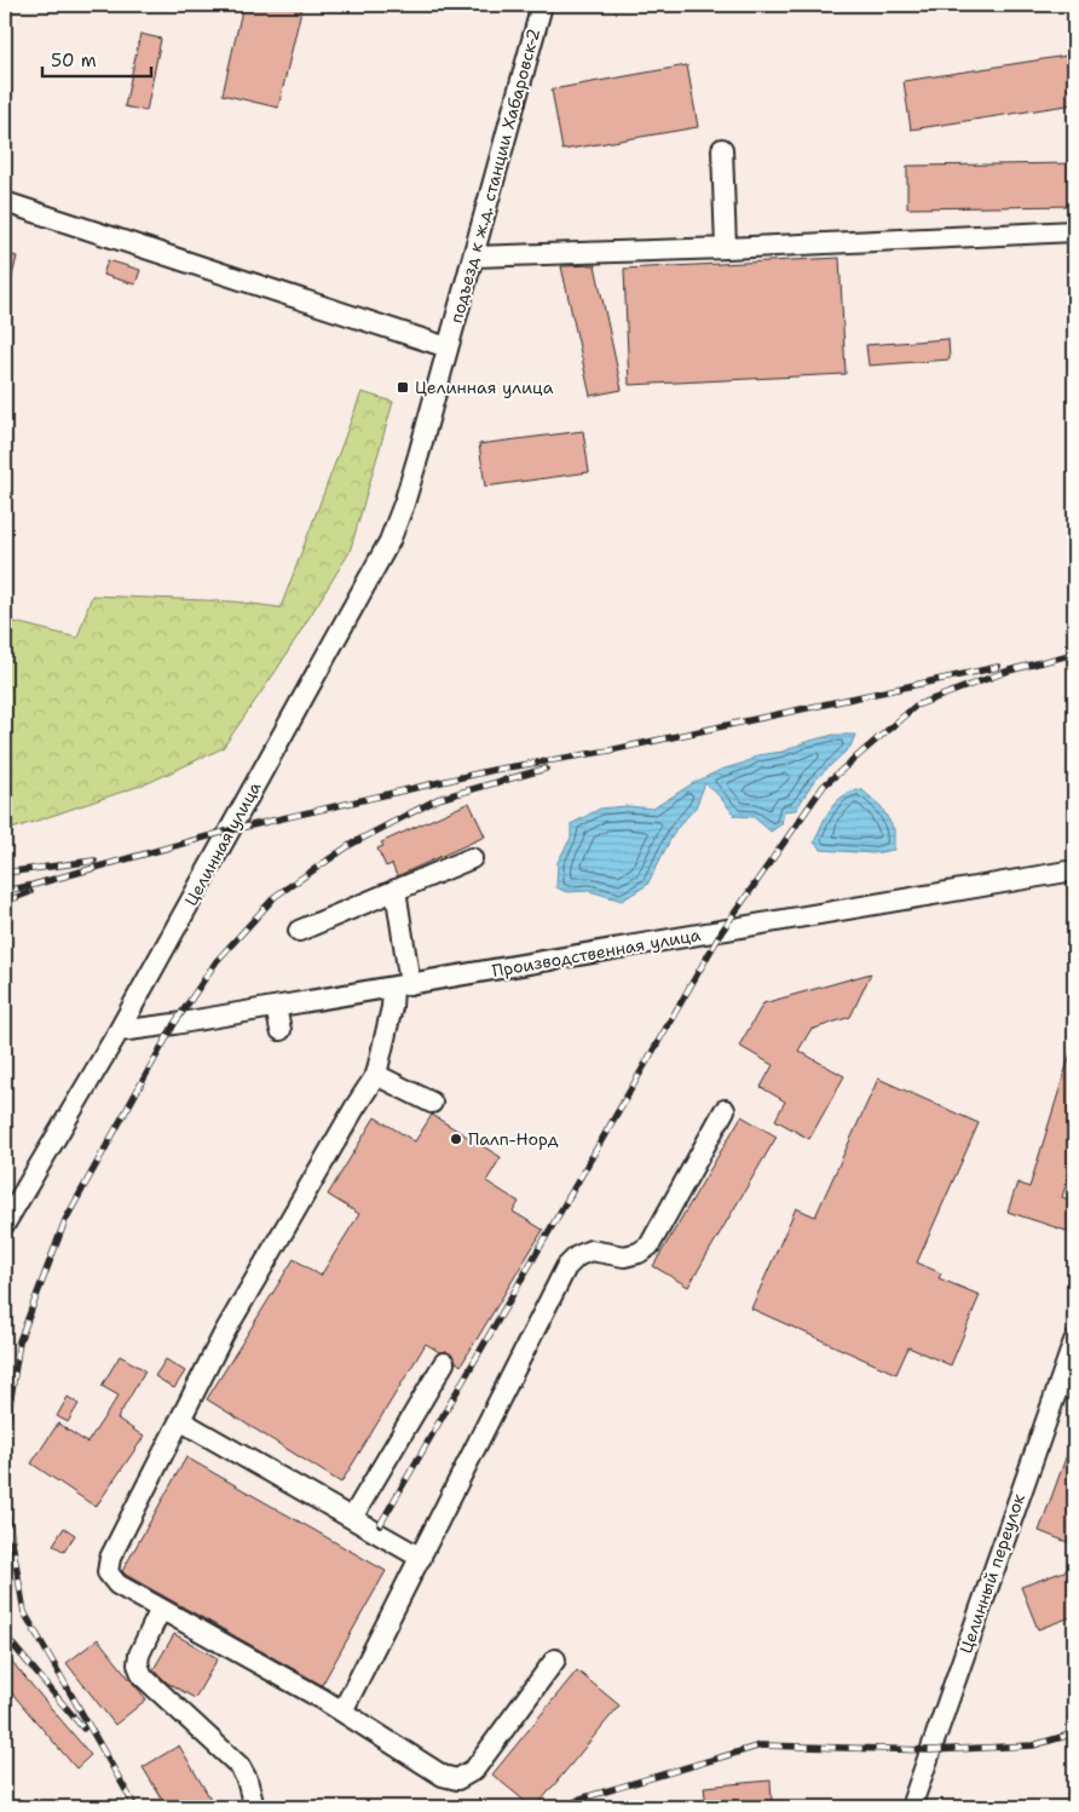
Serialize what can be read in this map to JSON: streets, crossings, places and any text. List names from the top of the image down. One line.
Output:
{"streets":{"street":["подъезд к ж.д. станции Хабаровск-2","Целинная улица","Производственная улица","Целинный переулок"]},"crossings":[["подъезд к ж.д. станции Хабаровск-2","Целинная улица"],["Целинная улица","Производственная улица"]],"places":{"transit":["Целинная улица"],"other":["Палп-Норд"]},"scale_bar":"50 m"}
